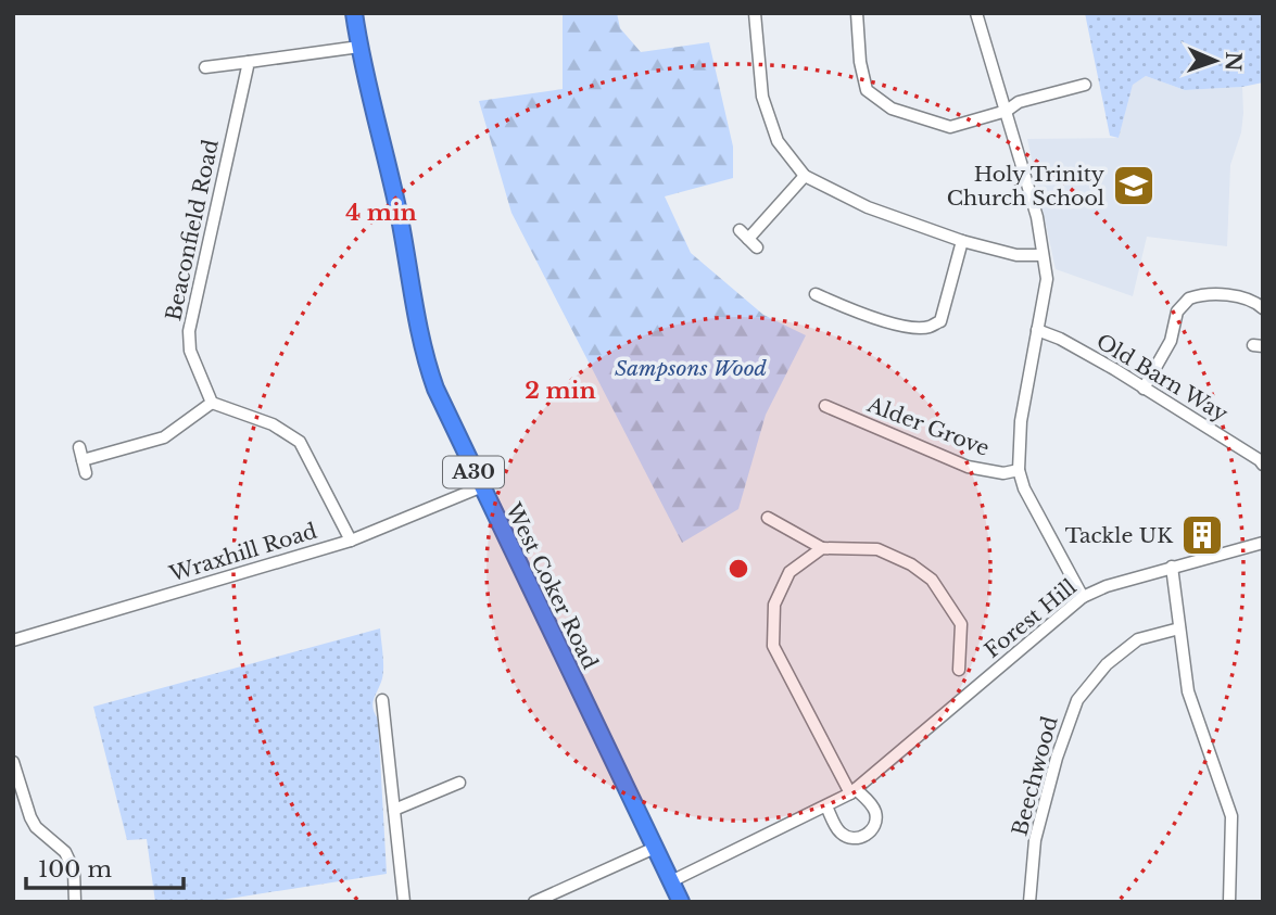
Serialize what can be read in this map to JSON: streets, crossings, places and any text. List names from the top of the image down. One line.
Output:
{"streets":{"highway":["A30","West Coker Road"],"street":["Beaconfield Road","Old Barn Way","Alder Grove","Wraxhill Road","Forest Hill","Beechwood"]},"crossings":[["Wraxhill Road","West Coker Road"],["West Coker Road","Forest Hill"]],"parks":["Sampsons Wood"],"places":{"school or university":["Holy Trinity Church School"],"building":["Tackle UK"]},"scale_bar":"100 m","north":"right","rings":["4 min","2 min"]}
